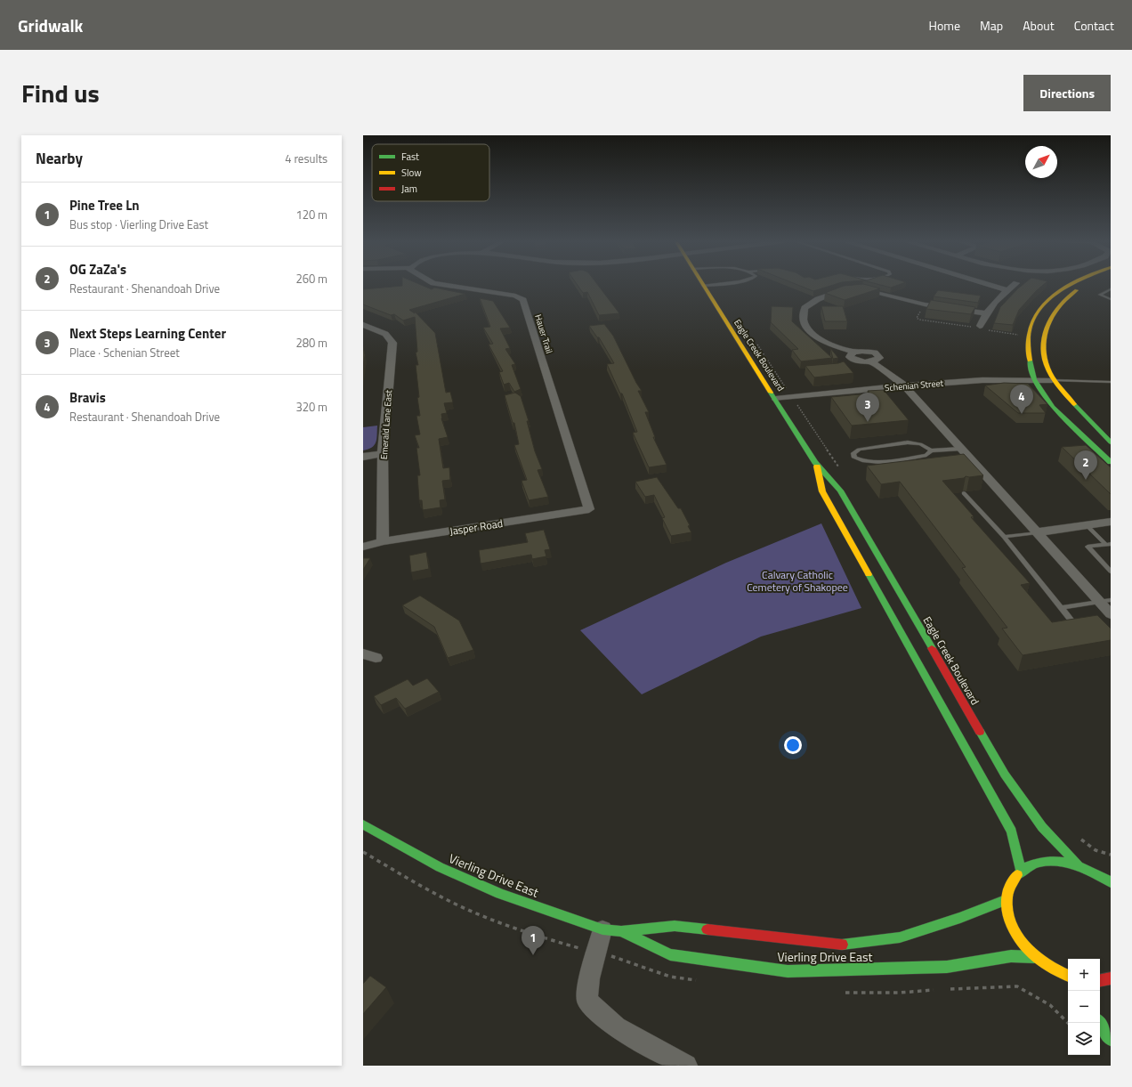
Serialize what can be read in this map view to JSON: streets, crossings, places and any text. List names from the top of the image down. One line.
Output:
{"streets":{"street":["Hauer Trail","Eagle Creek Boulevard","Schenian Street","Emerald Lane East","Jasper Road","Vierling Drive East"]},"crossings":[["Hauer Trail","Jasper Road"],["Eagle Creek Boulevard","Schenian Street"],["Emerald Lane East","Jasper Road"]],"parks":["Calvary Catholic Cemetery of Shakopee"],"legend":["Fast","Slow","Jam"],"north":"top right","page":{"header":"Gridwalk","nav":["Home","Map","About","Contact"],"title":"Find us","buttons":"Directions","heading":["Nearby","4 results"],"list":[{"mark":"1","name":"Pine Tree Ln","note":"Bus stop · Vierling Drive East","value":"120 m"},{"mark":"2","name":"OG ZaZa's","note":"Restaurant · Shenandoah Drive","value":"260 m"},{"mark":"3","name":"Next Steps Learning Center","note":"Place · Schenian Street","value":"280 m"},{"mark":"4","name":"Bravis","note":"Restaurant · Shenandoah Drive","value":"320 m"}],"pins":["4","3","2","1"],"map_buttons":["+","−"]}}
